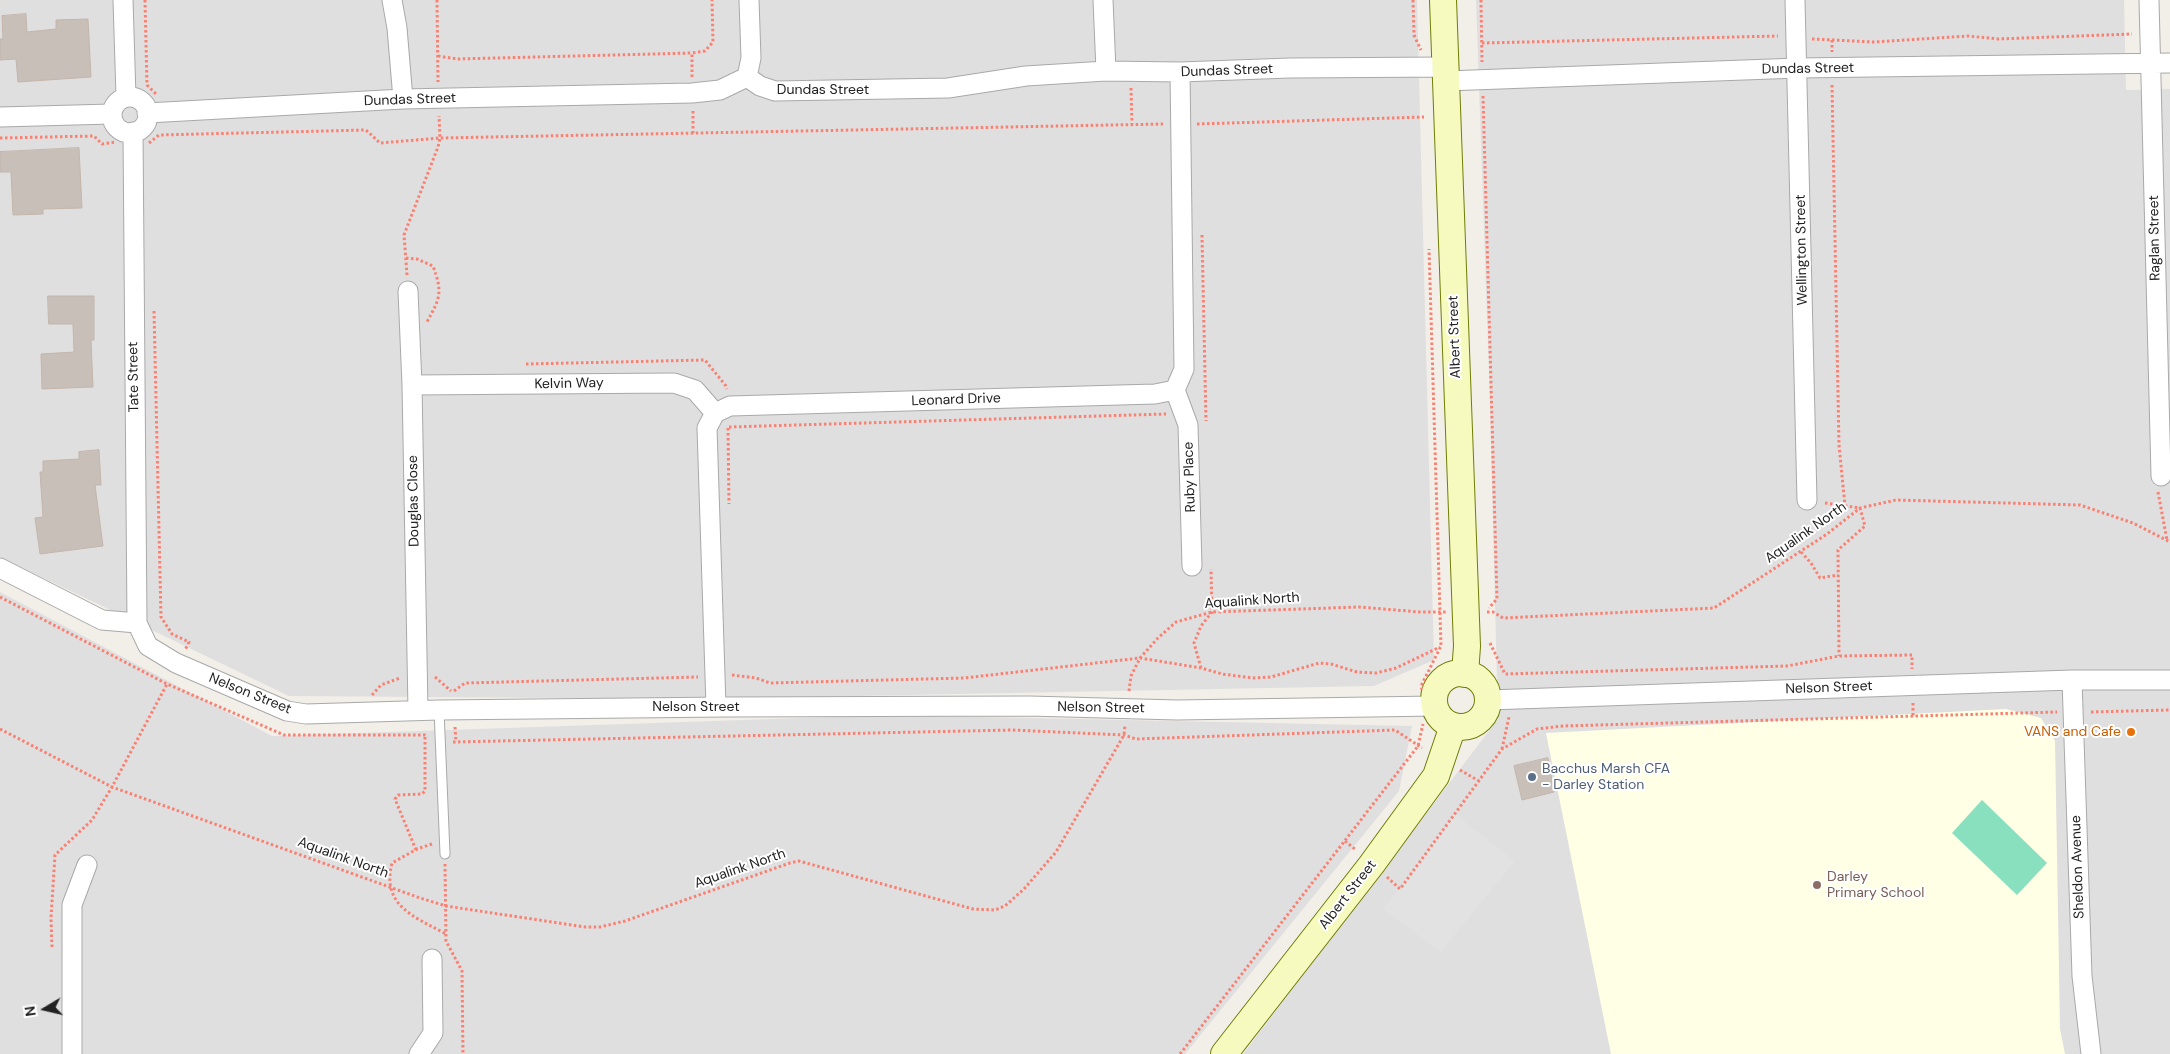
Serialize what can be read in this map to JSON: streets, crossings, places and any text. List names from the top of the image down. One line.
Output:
{"streets":{"street":["Dundas Street","Raglan Street","Wellington Street","Albert Street","Tate Street","Kelvin Way","Leonard Drive","Ruby Place","Douglas Close","Nelson Street","Sheldon Avenue"],"path":["Aqualink North"]},"crossings":[["Dundas Street","Raglan Street"],["Dundas Street","Wellington Street"],["Dundas Street","Albert Street"],["Dundas Street","Tate Street"],["Albert Street","Nelson Street"],["Tate Street","Nelson Street"],["Kelvin Way","Leonard Drive"],["Kelvin Way","Douglas Close"],["Leonard Drive","Ruby Place"],["Douglas Close","Nelson Street"],["Aqualink North","Nelson Street"],["Nelson Street","Sheldon Avenue"]],"places":["VANS and Cafe","Bacchus Marsh CFA - Darley Station","Darley Primary School"],"north":"left"}
